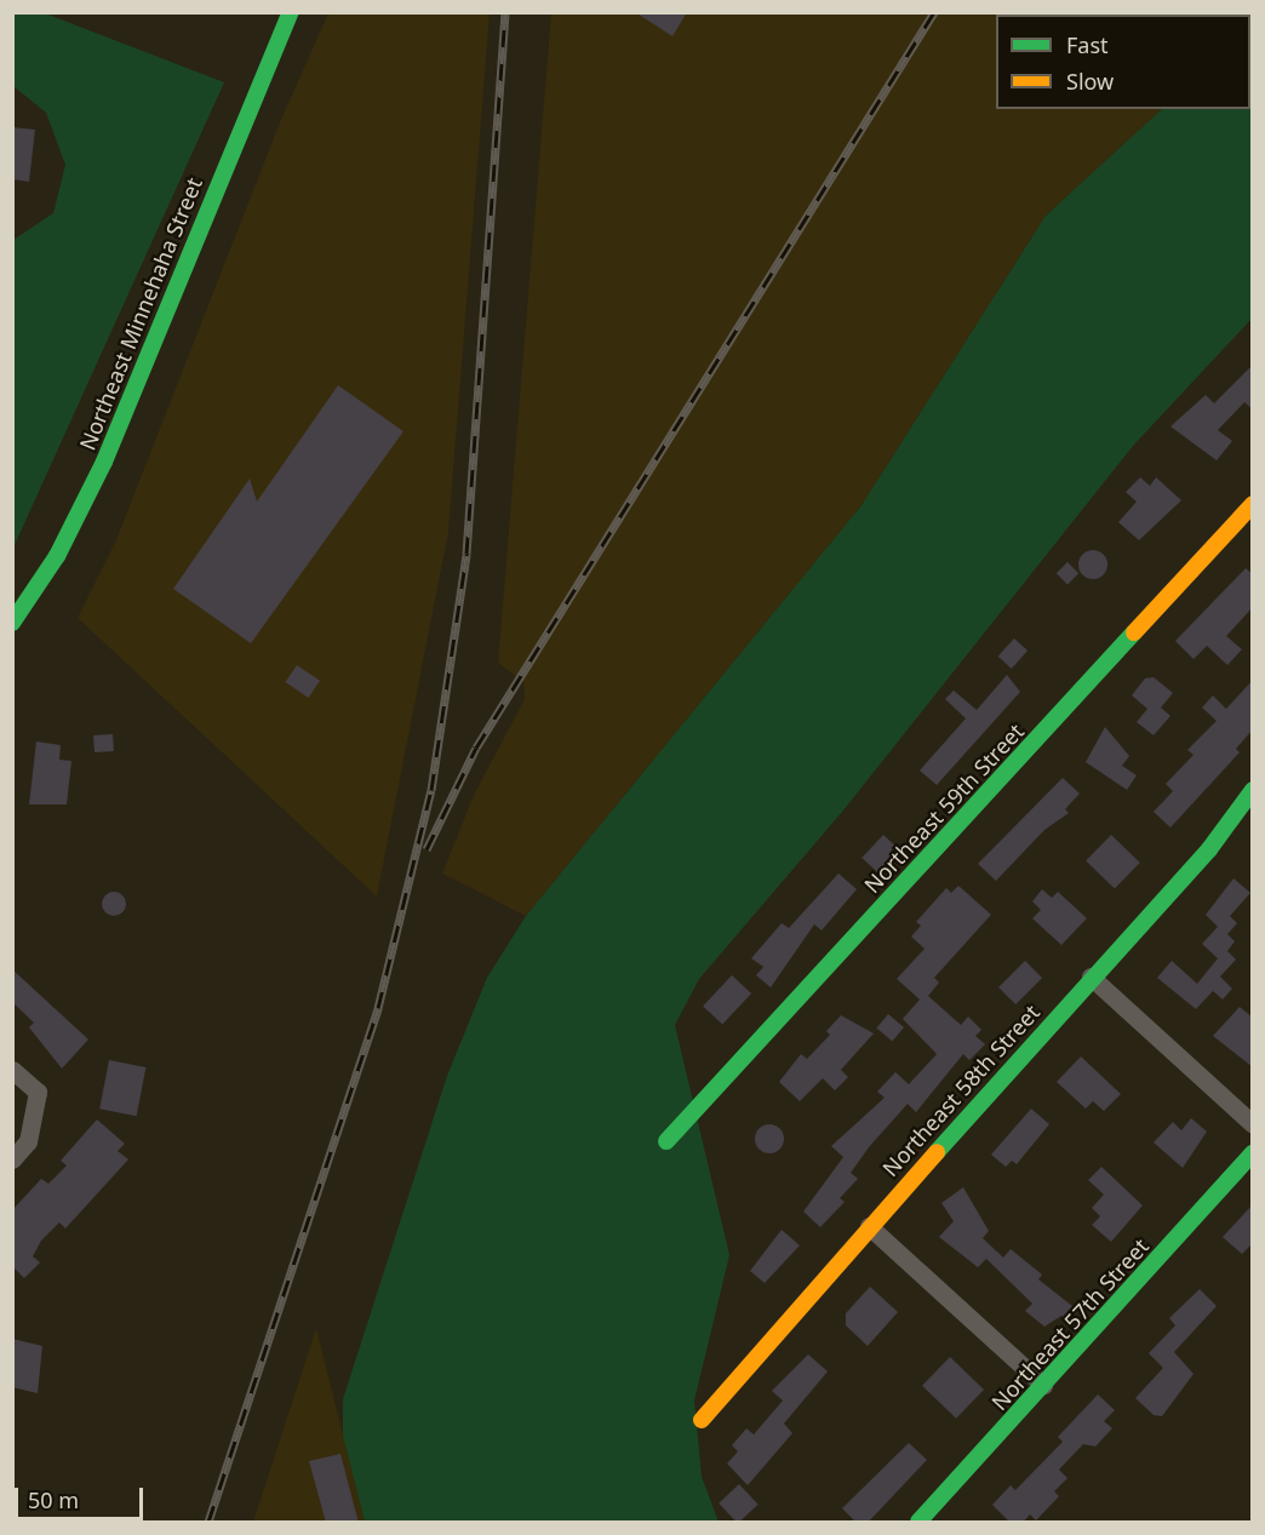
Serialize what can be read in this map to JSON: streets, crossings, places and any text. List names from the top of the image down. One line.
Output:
{"streets":{"street":["Northeast Minnehaha Street","Northeast 59th Street","Northeast 58th Street","Northeast 57th Street"]},"legend":["Fast","Slow"],"scale_bar":"50 m"}
